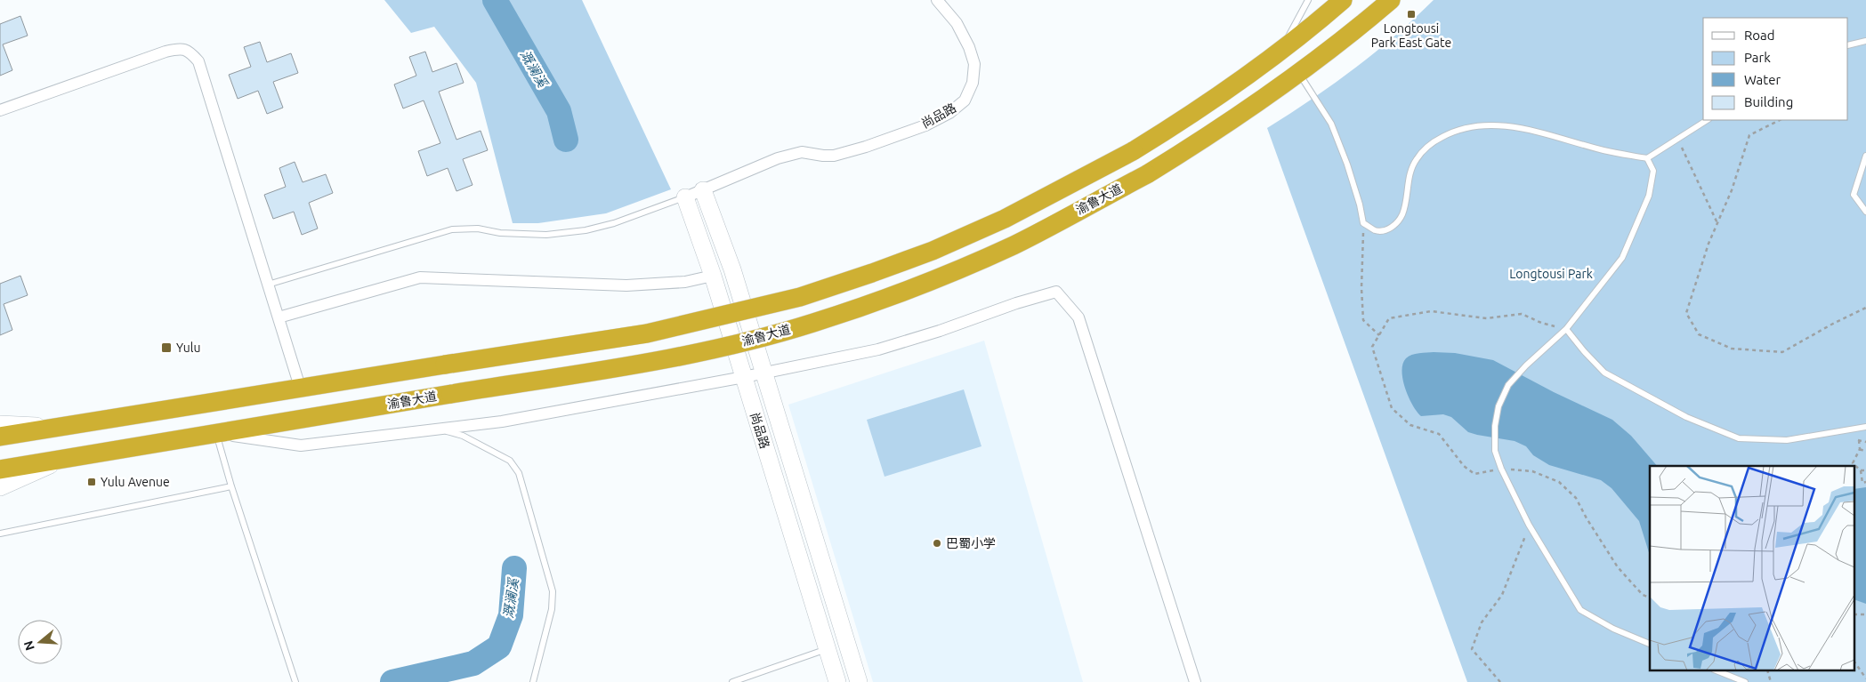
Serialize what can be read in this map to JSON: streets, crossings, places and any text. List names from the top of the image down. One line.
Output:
{"streets":{"highway":["渝鲁大道"],"main road":["尚品路"]},"water":["溉澜溪"],"parks":["Longtousi Park"],"places":{"transit":["Longtousi Park East Gate","Yulu","Yulu Avenue"],"other":["巴蜀小学"]},"legend":["Road","Park","Water","Building"],"north":"left"}
